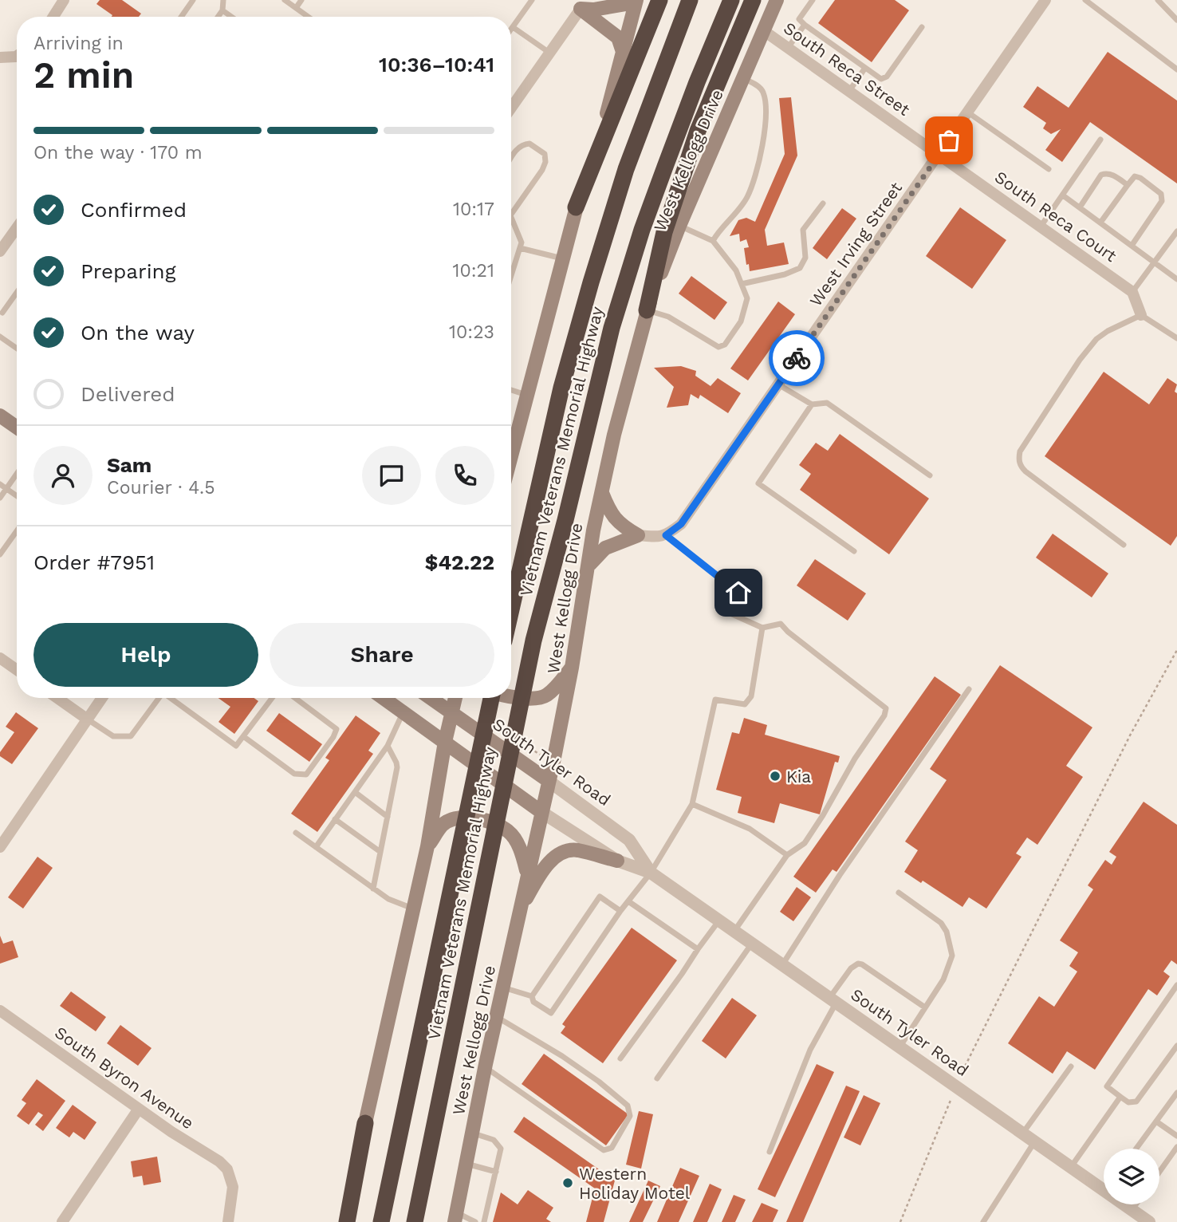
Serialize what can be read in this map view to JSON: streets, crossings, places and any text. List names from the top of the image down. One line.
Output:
{"streets":{"highway":["Vietnam Veterans Memorial Highway"],"main road":["West Kellogg Drive","South Tyler Road"],"street":["South Reca Street","South Reca Court","West Irving Street","South Byron Avenue"]},"crossings":[["South Reca Street","West Kellogg Drive"],["South Reca Street","South Reca Court"],["South Reca Street","West Irving Street"],["West Kellogg Drive","South Tyler Road"],["South Reca Court","West Irving Street"]],"places":["Kia","Western Holiday Motel"],"page":{"heading":["2 min","Arriving in","10:36–10:41"],"panel":["Sam","Courier · 4.5","Order #7951","$42.22"],"bar":"On the way · 170 m","list":[["Confirmed","10:17"],["Preparing","10:21"],["On the way","10:23"],"Delivered"],"buttons":["Help","Share"]}}
